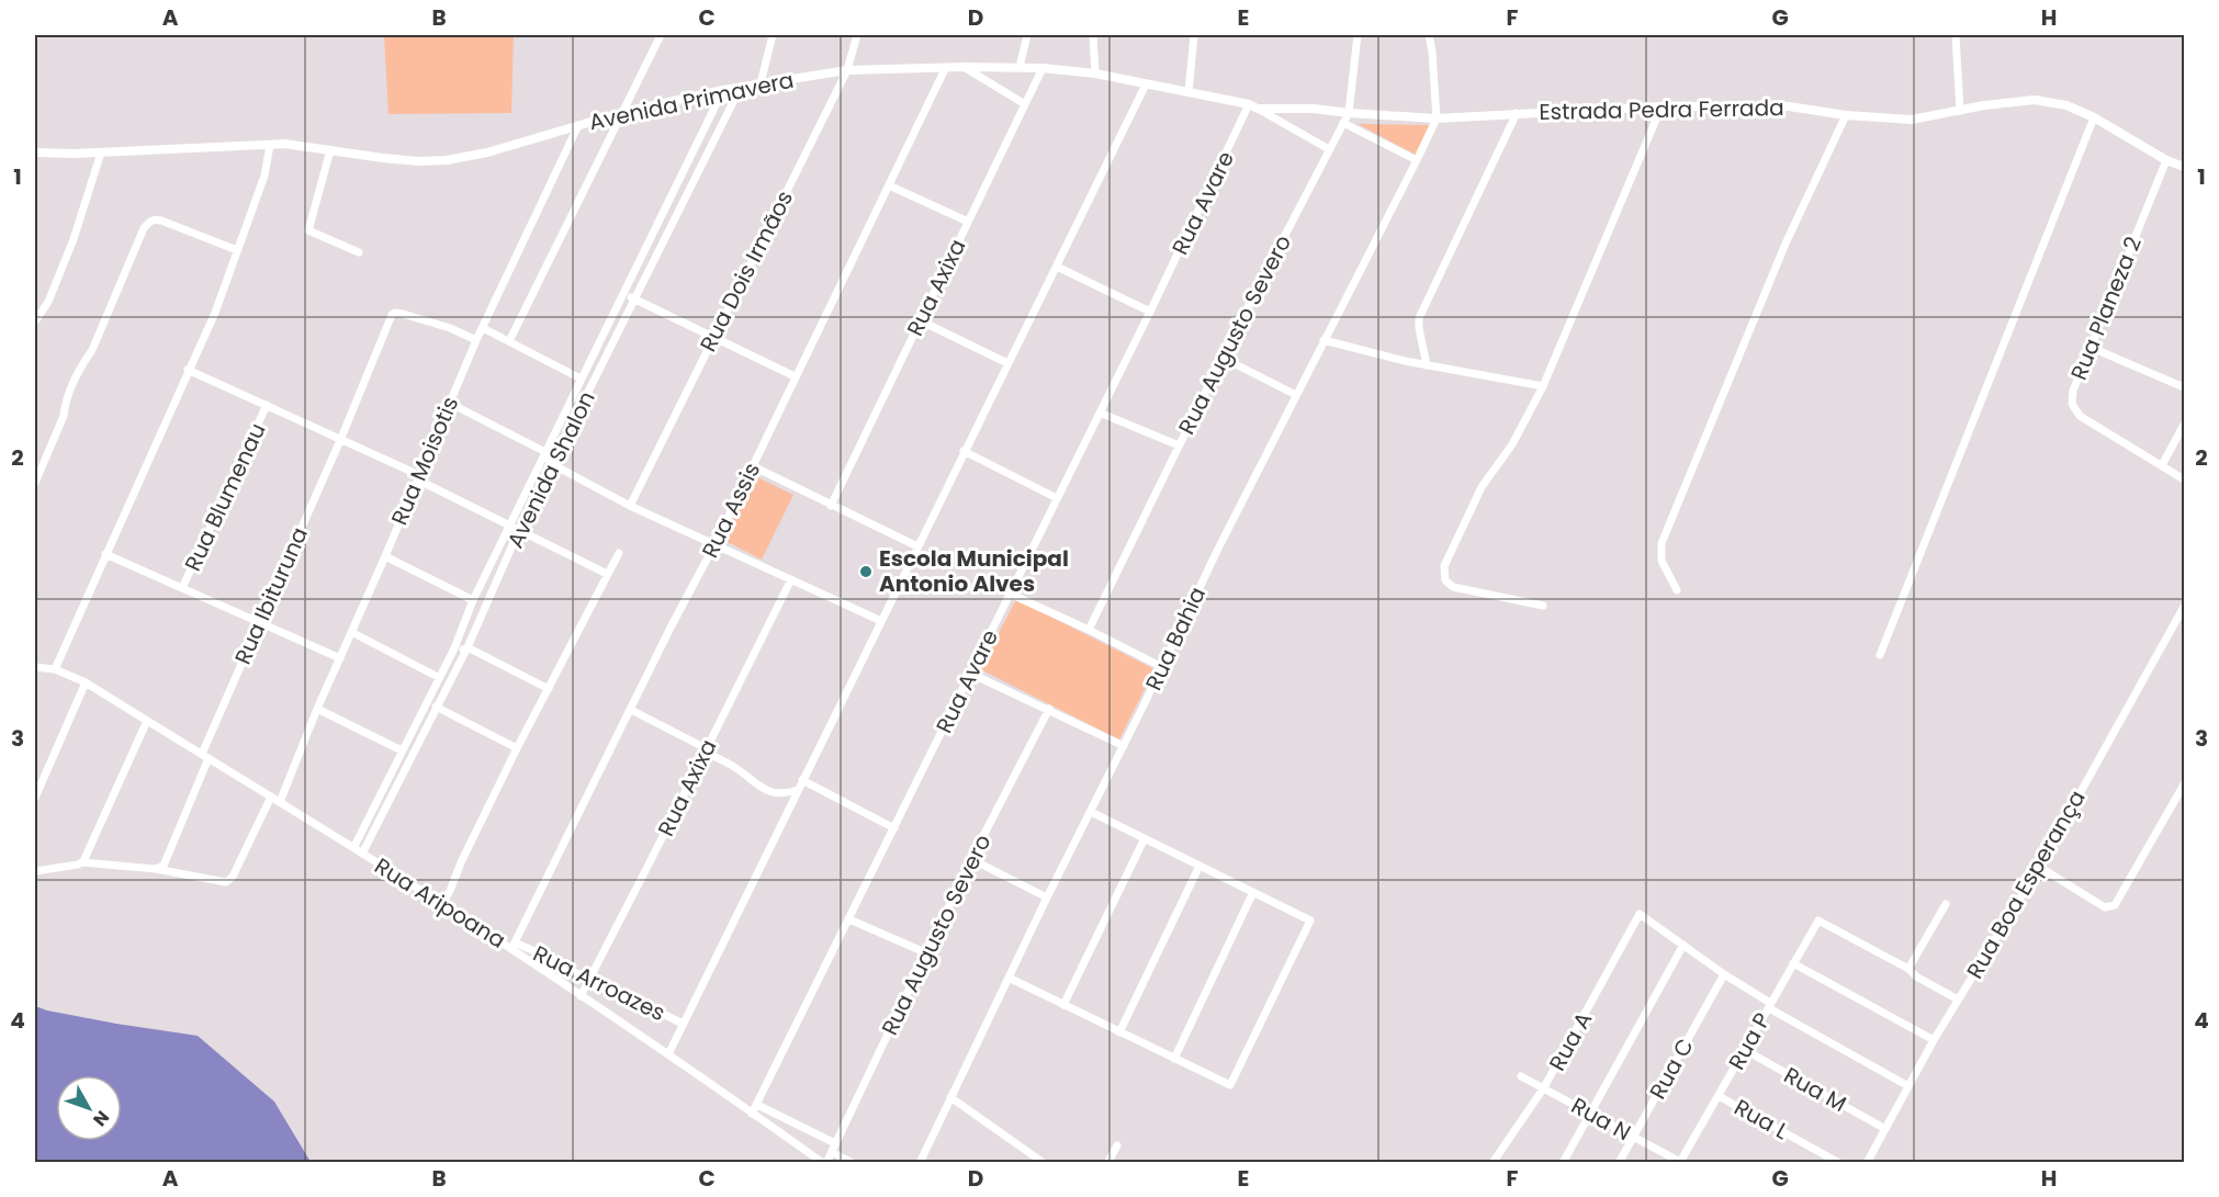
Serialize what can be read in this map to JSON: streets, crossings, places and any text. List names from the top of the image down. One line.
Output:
{"streets":{"street":["Avenida Primavera","Estrada Pedra Ferrada","Rua Avare","Rua Dois Irmãos","Rua Axixa","Rua Planeza 2","Rua Augusto Severo","Rua Moisotis","Avenida Shalon","Rua Blumenau","Rua Assis","Rua Ibituruna","Rua Bahia","Rua Boa Esperança","Rua Aripoana","Rua Arroazes","Rua A","Rua P","Rua C","Rua M","Rua N","Rua L"]},"crossings":[["Avenida Primavera","Estrada Pedra Ferrada"],["Avenida Primavera","Rua Avare"],["Avenida Primavera","Rua Dois Irmãos"],["Avenida Primavera","Rua Axixa"],["Avenida Primavera","Rua Augusto Severo"],["Avenida Primavera","Rua Moisotis"],["Avenida Primavera","Avenida Shalon"],["Avenida Primavera","Rua Assis"],["Estrada Pedra Ferrada","Rua Planeza 2"],["Estrada Pedra Ferrada","Rua Augusto Severo"],["Estrada Pedra Ferrada","Rua Bahia"],["Rua Avare","Rua Aripoana"],["Rua Axixa","Rua Aripoana"],["Rua Axixa","Rua Arroazes"],["Rua Augusto Severo","Rua Aripoana"],["Rua Moisotis","Rua Ibituruna"],["Rua Moisotis","Rua Aripoana"],["Avenida Shalon","Rua Aripoana"],["Rua Assis","Rua Aripoana"],["Rua Assis","Rua Arroazes"],["Rua Ibituruna","Rua Aripoana"],["Rua Boa Esperança","Rua M"],["Rua Aripoana","Rua Arroazes"],["Rua A","Rua N"],["Rua P","Rua M"],["Rua P","Rua N"],["Rua P","Rua L"],["Rua C","Rua N"]],"places":["Escola Municipal Antonio Alves"],"north":"bottom right","grid":{"columns":["A","B","C","D","E","F","G","H"],"rows":["1","2","3","4"]}}
